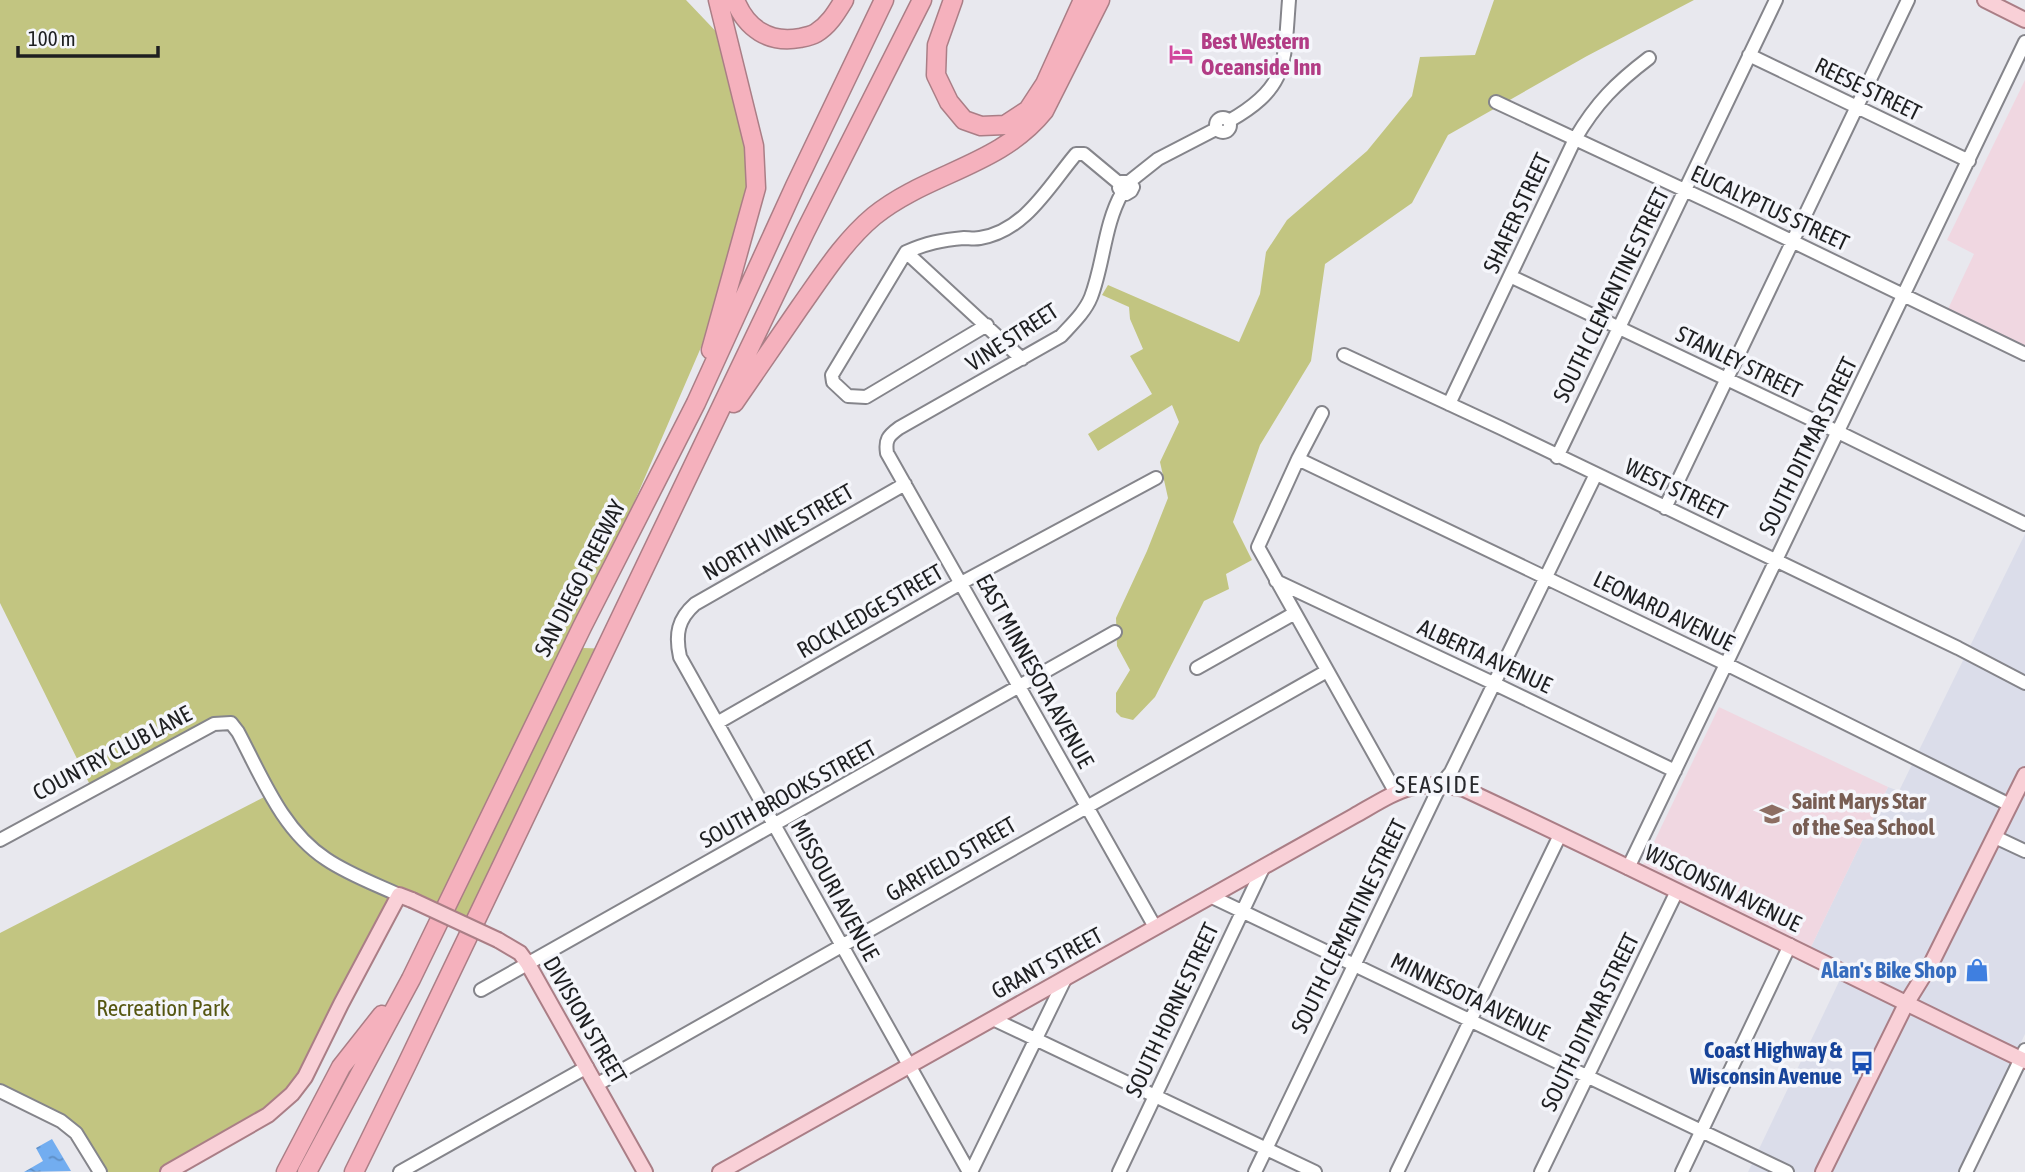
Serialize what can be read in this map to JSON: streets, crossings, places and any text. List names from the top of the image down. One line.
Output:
{"streets":{"highway":["SAN DIEGO FREEWAY"],"main road":["COUNTRY CLUB LANE","WISCONSIN AVENUE","GRANT STREET","DIVISION STREET"],"street":["REESE STREET","EUCALYPTUS STREET","SHAFER STREET","SOUTH CLEMENTINE STREET","VINE STREET","STANLEY STREET","SOUTH DITMAR STREET","WEST STREET","NORTH VINE STREET","ROCKLEDGE STREET","LEONARD AVENUE","ALBERTA AVENUE","EAST MINNESOTA AVENUE","SOUTH BROOKS STREET","GARFIELD STREET","MISSOURI AVENUE","MINNESOTA AVENUE","SOUTH HORNE STREET"]},"crossings":[["REESE STREET","SOUTH CLEMENTINE STREET"],["REESE STREET","SOUTH DITMAR STREET"],["EUCALYPTUS STREET","SHAFER STREET"],["EUCALYPTUS STREET","SOUTH CLEMENTINE STREET"],["EUCALYPTUS STREET","SOUTH DITMAR STREET"],["SHAFER STREET","STANLEY STREET"],["SHAFER STREET","WEST STREET"],["SOUTH CLEMENTINE STREET","STANLEY STREET"],["SOUTH CLEMENTINE STREET","WEST STREET"],["SOUTH CLEMENTINE STREET","LEONARD AVENUE"],["SOUTH CLEMENTINE STREET","ALBERTA AVENUE"],["SOUTH CLEMENTINE STREET","WISCONSIN AVENUE"],["SOUTH CLEMENTINE STREET","MINNESOTA AVENUE"],["VINE STREET","EAST MINNESOTA AVENUE"],["STANLEY STREET","SOUTH DITMAR STREET"],["SOUTH DITMAR STREET","WEST STREET"],["SOUTH DITMAR STREET","LEONARD AVENUE"],["SOUTH DITMAR STREET","ALBERTA AVENUE"],["SOUTH DITMAR STREET","WISCONSIN AVENUE"],["SOUTH DITMAR STREET","MINNESOTA AVENUE"],["NORTH VINE STREET","EAST MINNESOTA AVENUE"],["NORTH VINE STREET","MISSOURI AVENUE"],["ROCKLEDGE STREET","EAST MINNESOTA AVENUE"],["ROCKLEDGE STREET","MISSOURI AVENUE"],["EAST MINNESOTA AVENUE","SOUTH BROOKS STREET"],["EAST MINNESOTA AVENUE","GARFIELD STREET"],["EAST MINNESOTA AVENUE","GRANT STREET"],["COUNTRY CLUB LANE","DIVISION STREET"],["SOUTH BROOKS STREET","MISSOURI AVENUE"],["SOUTH BROOKS STREET","DIVISION STREET"],["GARFIELD STREET","MISSOURI AVENUE"],["GARFIELD STREET","DIVISION STREET"],["WISCONSIN AVENUE","GRANT STREET"],["MISSOURI AVENUE","GRANT STREET"],["GRANT STREET","MINNESOTA AVENUE"],["GRANT STREET","SOUTH HORNE STREET"],["MINNESOTA AVENUE","SOUTH HORNE STREET"]],"districts":["SEASIDE"],"parks":["Recreation Park"],"places":{"hotel":["Best Western Oceanside Inn"],"school or university":["Saint Marys Star of the Sea School"],"shop":["Alan's Bike Shop"],"bus stop":["Coast Highway & Wisconsin Avenue"]},"scale_bar":"100 m"}
